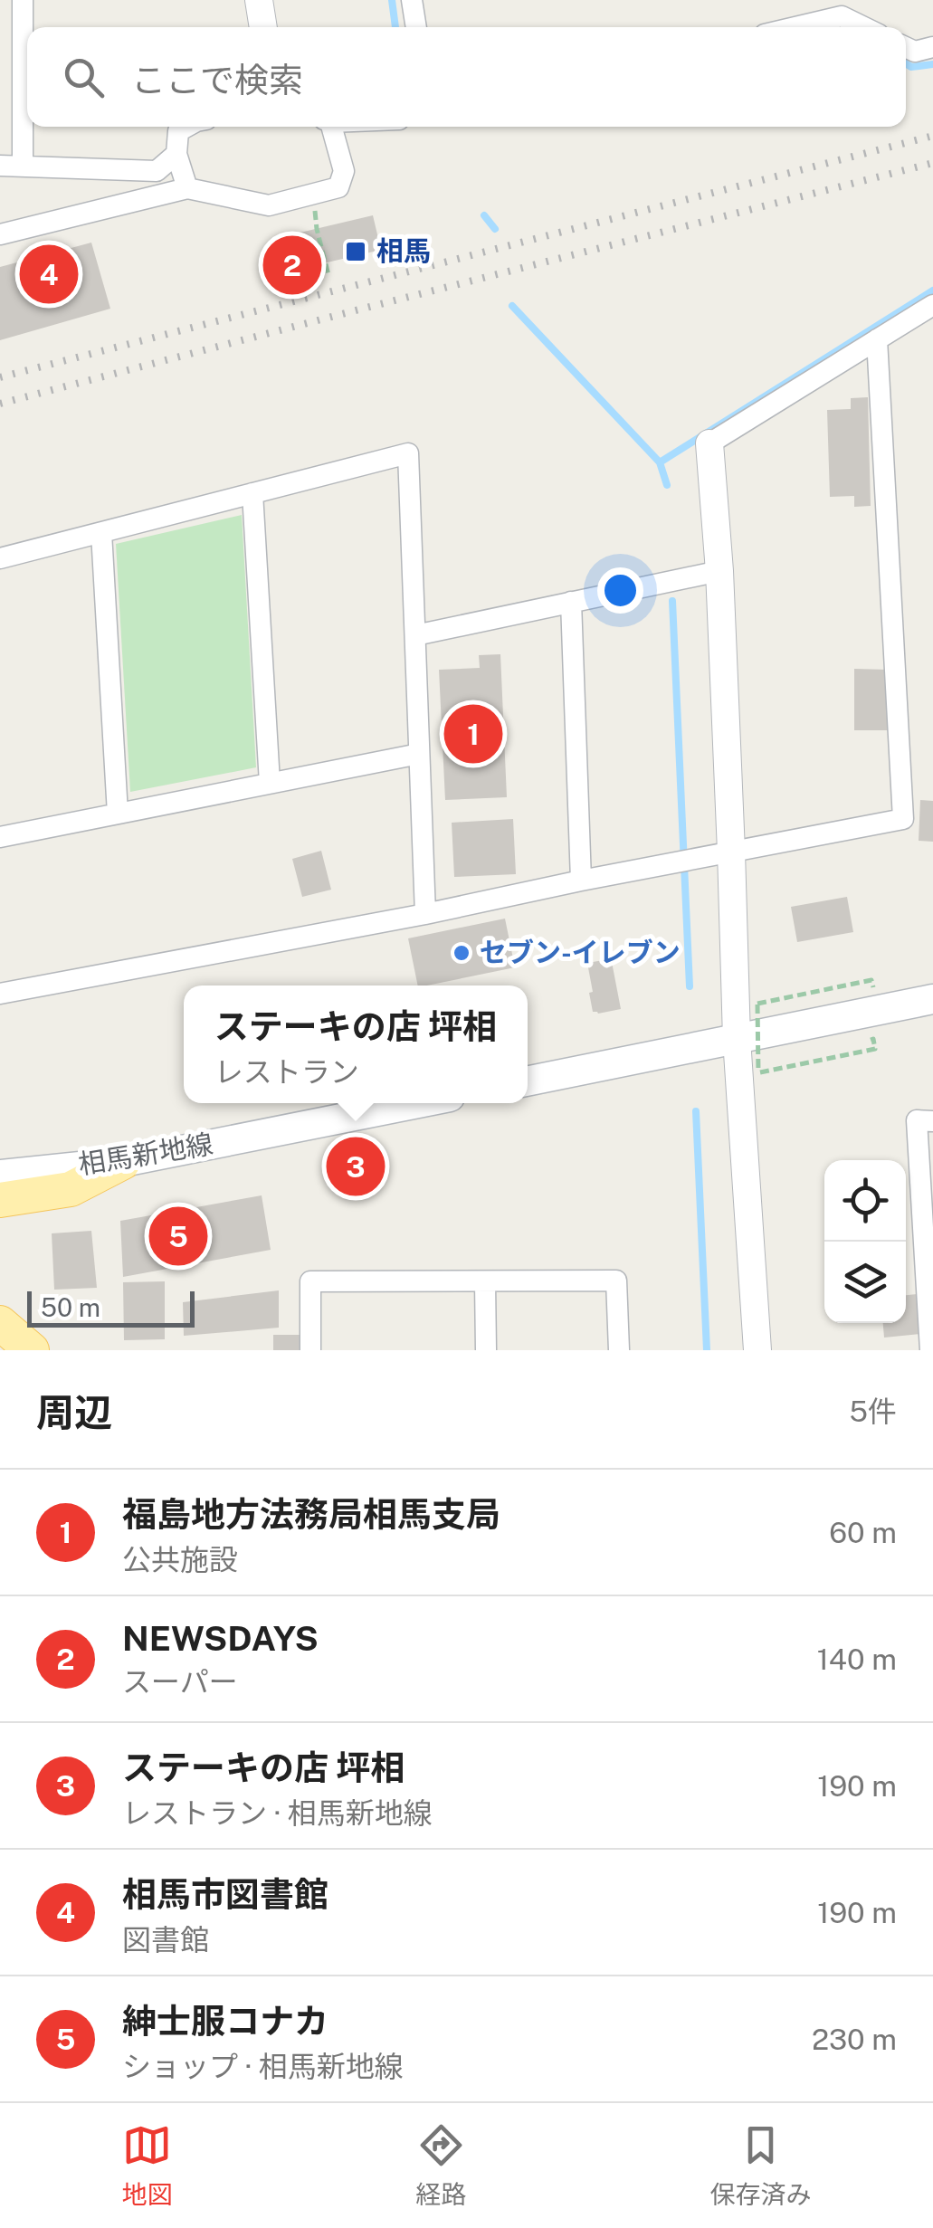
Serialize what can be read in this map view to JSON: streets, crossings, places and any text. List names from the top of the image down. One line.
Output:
{"streets":{"main road":["相馬新地線"]},"places":{"transit":["相馬"],"other":["セブン-イレブン"]},"scale_bar":"50 m","page":{"search":"ここで検索","pins":["2","4","1","3","5"],"popup":["ステーキの店 坪相","レストラン"],"scale":"50 m","heading":["周辺","5件"],"list":[{"mark":"1","name":"福島地方法務局相馬支局","note":"公共施設","value":"60 m"},{"mark":"2","name":"NEWSDAYS","note":"スーパー","value":"140 m"},{"mark":"3","name":"ステーキの店 坪相","note":"レストラン · 相馬新地線","value":"190 m"},{"mark":"4","name":"相馬市図書館","note":"図書館","value":"190 m"},{"mark":"5","name":"紳士服コナカ","note":"ショップ · 相馬新地線","value":"230 m"}],"nav":["地図","経路","保存済み"]}}
